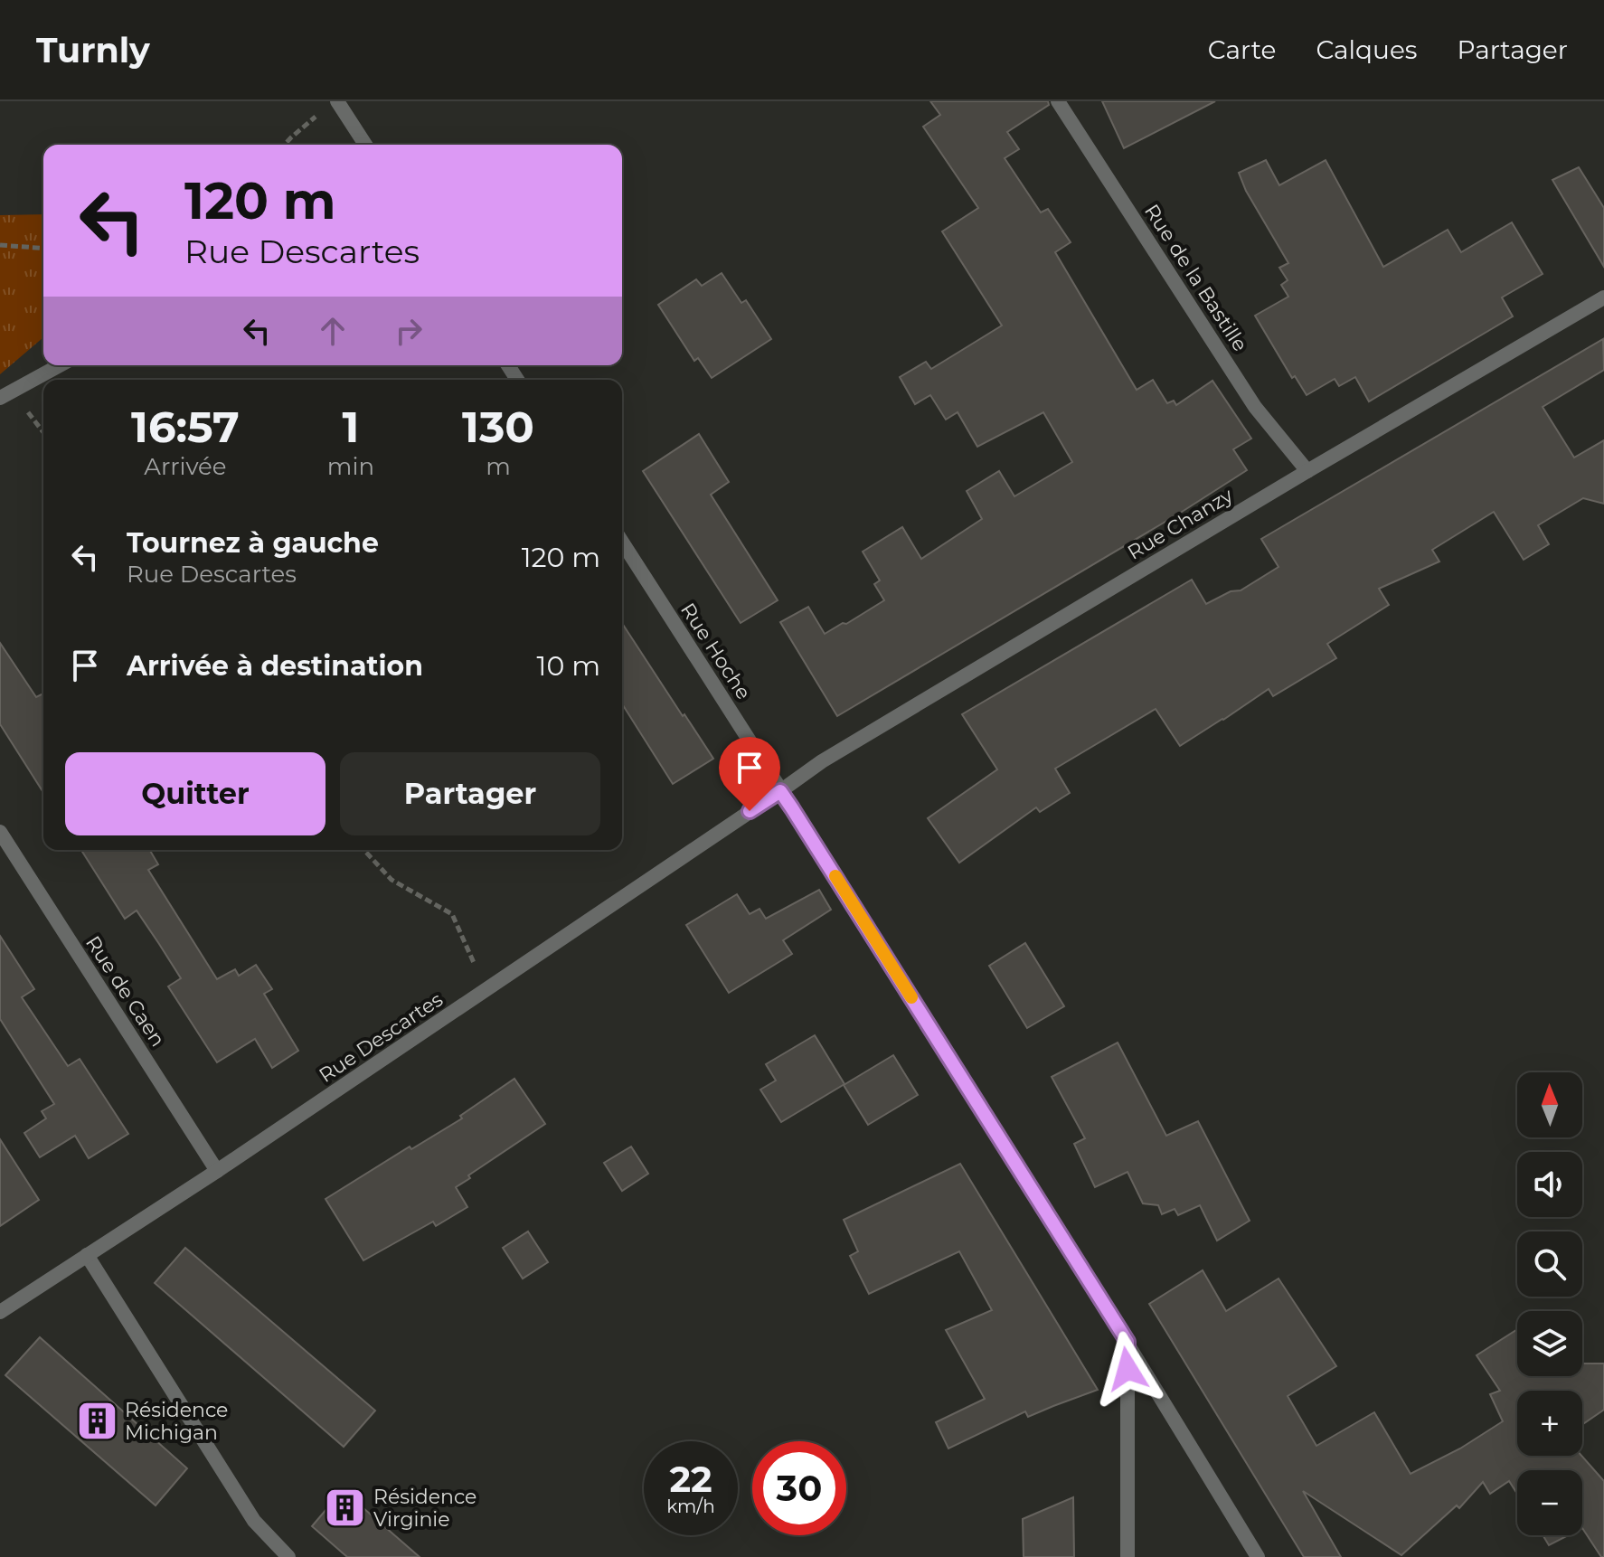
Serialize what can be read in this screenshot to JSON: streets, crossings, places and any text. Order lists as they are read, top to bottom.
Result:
{
  "streets": {
    "street": [
      "Rue de la Bastille",
      "Rue Chanzy",
      "Rue Hoche",
      "Rue de Caen",
      "Rue Descartes"
    ]
  },
  "crossings": [
    ["Rue de la Bastille", "Rue Chanzy"],
    ["Rue Chanzy", "Rue Hoche"],
    ["Rue Chanzy", "Rue Descartes"],
    ["Rue Hoche", "Rue Descartes"],
    ["Rue de Caen", "Rue Descartes"]
  ],
  "places": {
    "building": ["Résidence Michigan", "Résidence Virginie"]
  },
  "north": "top",
  "page": {
    "header": "Turnly",
    "nav": ["Carte", "Calques", "Partager"],
    "turn": ["120 m", "Rue Descartes"],
    "eta": [
      "16:57",
      "Arrivée",
      "1",
      "min",
      "130",
      "m"
    ],
    "list": [
      {
        "name": "Tournez à gauche",
        "note": "Rue Descartes",
        "value": "120 m"
      },
      {
        "name": "Arrivée à destination",
        "value": "10 m"
      }
    ],
    "buttons": ["Quitter", "Partager"],
    "map_buttons": ["+", "−"],
    "speed": "22 km/h",
    "limit": "30"
  }
}
